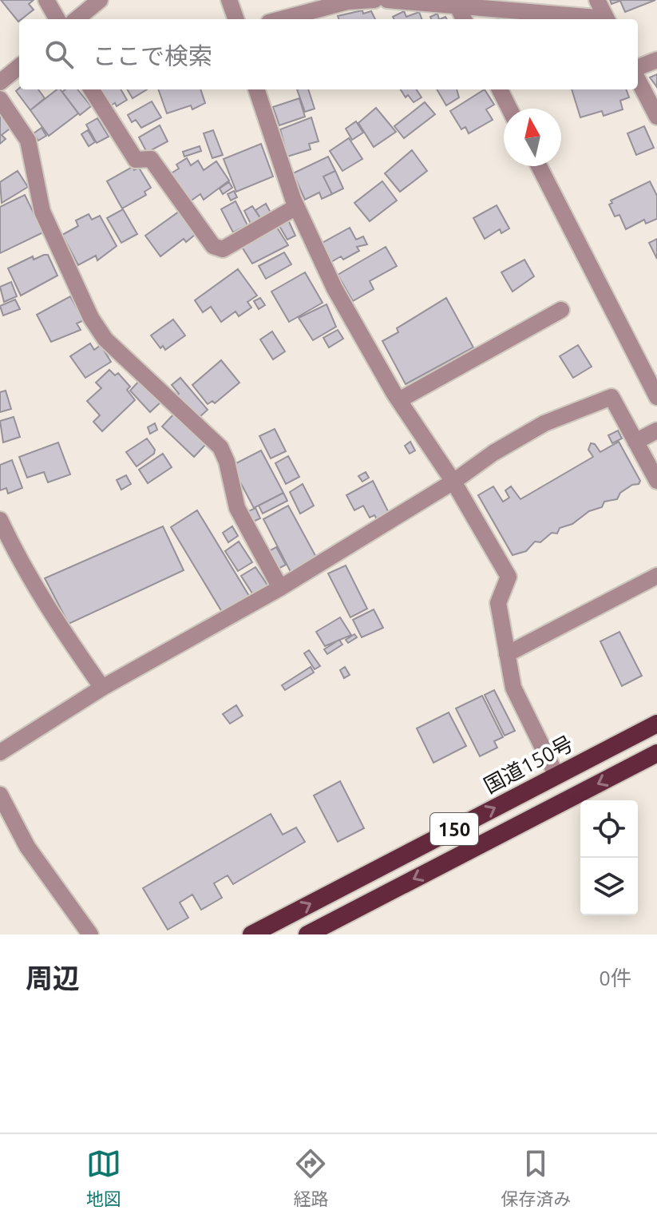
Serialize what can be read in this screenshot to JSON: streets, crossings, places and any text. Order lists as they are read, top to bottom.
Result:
{
  "streets": {
    "highway": ["国道150号", "150"]
  },
  "north": "top",
  "page": {
    "search": "ここで検索",
    "heading": ["周辺", "0件"],
    "nav": ["地図", "経路", "保存済み"]
  }
}
